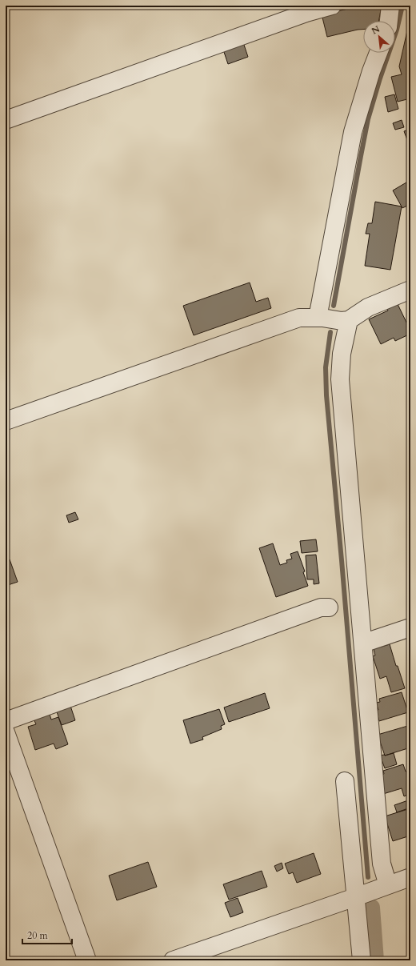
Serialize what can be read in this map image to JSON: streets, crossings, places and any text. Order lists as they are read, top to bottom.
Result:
{
  "scale_bar": "20 m",
  "north": "top left"
}
